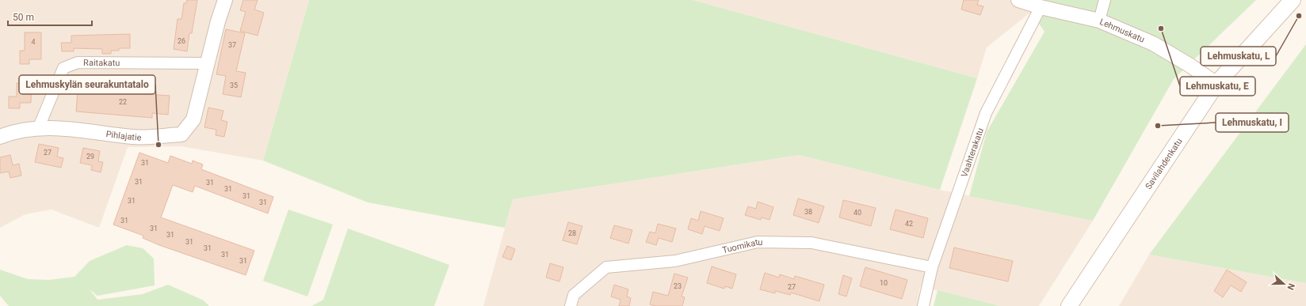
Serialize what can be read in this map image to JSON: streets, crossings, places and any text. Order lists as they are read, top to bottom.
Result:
{
  "streets": {
    "main road": ["Savilahdenkatu"],
    "street": [
      "Lehmuskatu",
      "Raitakatu",
      "Pihlajatie",
      "Vaahterakatu",
      "Tuomikatu"
    ]
  },
  "crossings": [
    ["Lehmuskatu", "Vaahterakatu"],
    ["Lehmuskatu", "Savilahdenkatu"],
    ["Raitakatu", "Pihlajatie"],
    ["Vaahterakatu", "Tuomikatu"]
  ],
  "places": [
    "Lehmuskatu, L",
    "Lehmuskatu, E",
    "Lehmuskatu, I",
    "Lehmuskylän seurakuntatalo"
  ],
  "house_numbers": [
    "26",
    "4",
    "37",
    "35",
    "22",
    "27",
    "29",
    "31",
    "31",
    "31",
    "31",
    "31",
    "31",
    "31",
    "38",
    "40",
    "31",
    "42",
    "31",
    "28",
    "31",
    "31",
    "31",
    "31",
    "31",
    "10",
    "23",
    "27"
  ],
  "scale_bar": "50 m",
  "north": "right"
}
